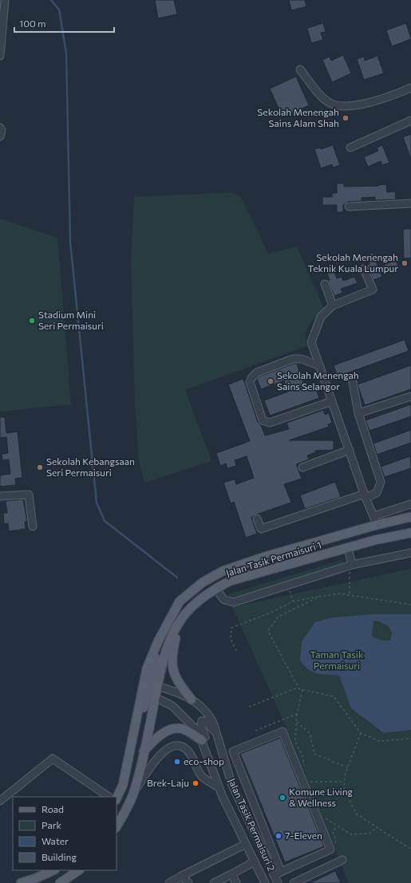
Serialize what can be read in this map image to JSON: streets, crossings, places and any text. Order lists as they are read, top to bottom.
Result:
{
  "streets": {
    "main road": ["Jalan Tasik Permaisuri 1"],
    "street": ["Jalan Tasik Permaisuri 2"]
  },
  "crossings": [
    ["Jalan Tasik Permaisuri 1", "Jalan Tasik Permaisuri 2"]
  ],
  "parks": ["Taman Tasik Permaisuri"],
  "places": [
    "Sekolah Menengah Sains Alam Shah",
    "Sekolah Menengah Teknik Kuala Lumpur",
    "Stadium Mini Seri Permaisuri",
    "Sekolah Menengah Sains Selangor",
    "Sekolah Kebangsaan Seri Permaisuri",
    "eco-shop",
    "Brek-Laju",
    "Komune Living & Wellness",
    "7-Eleven"
  ],
  "legend": [
    "Road",
    "Park",
    "Water",
    "Building"
  ],
  "scale_bar": "100 m"
}
